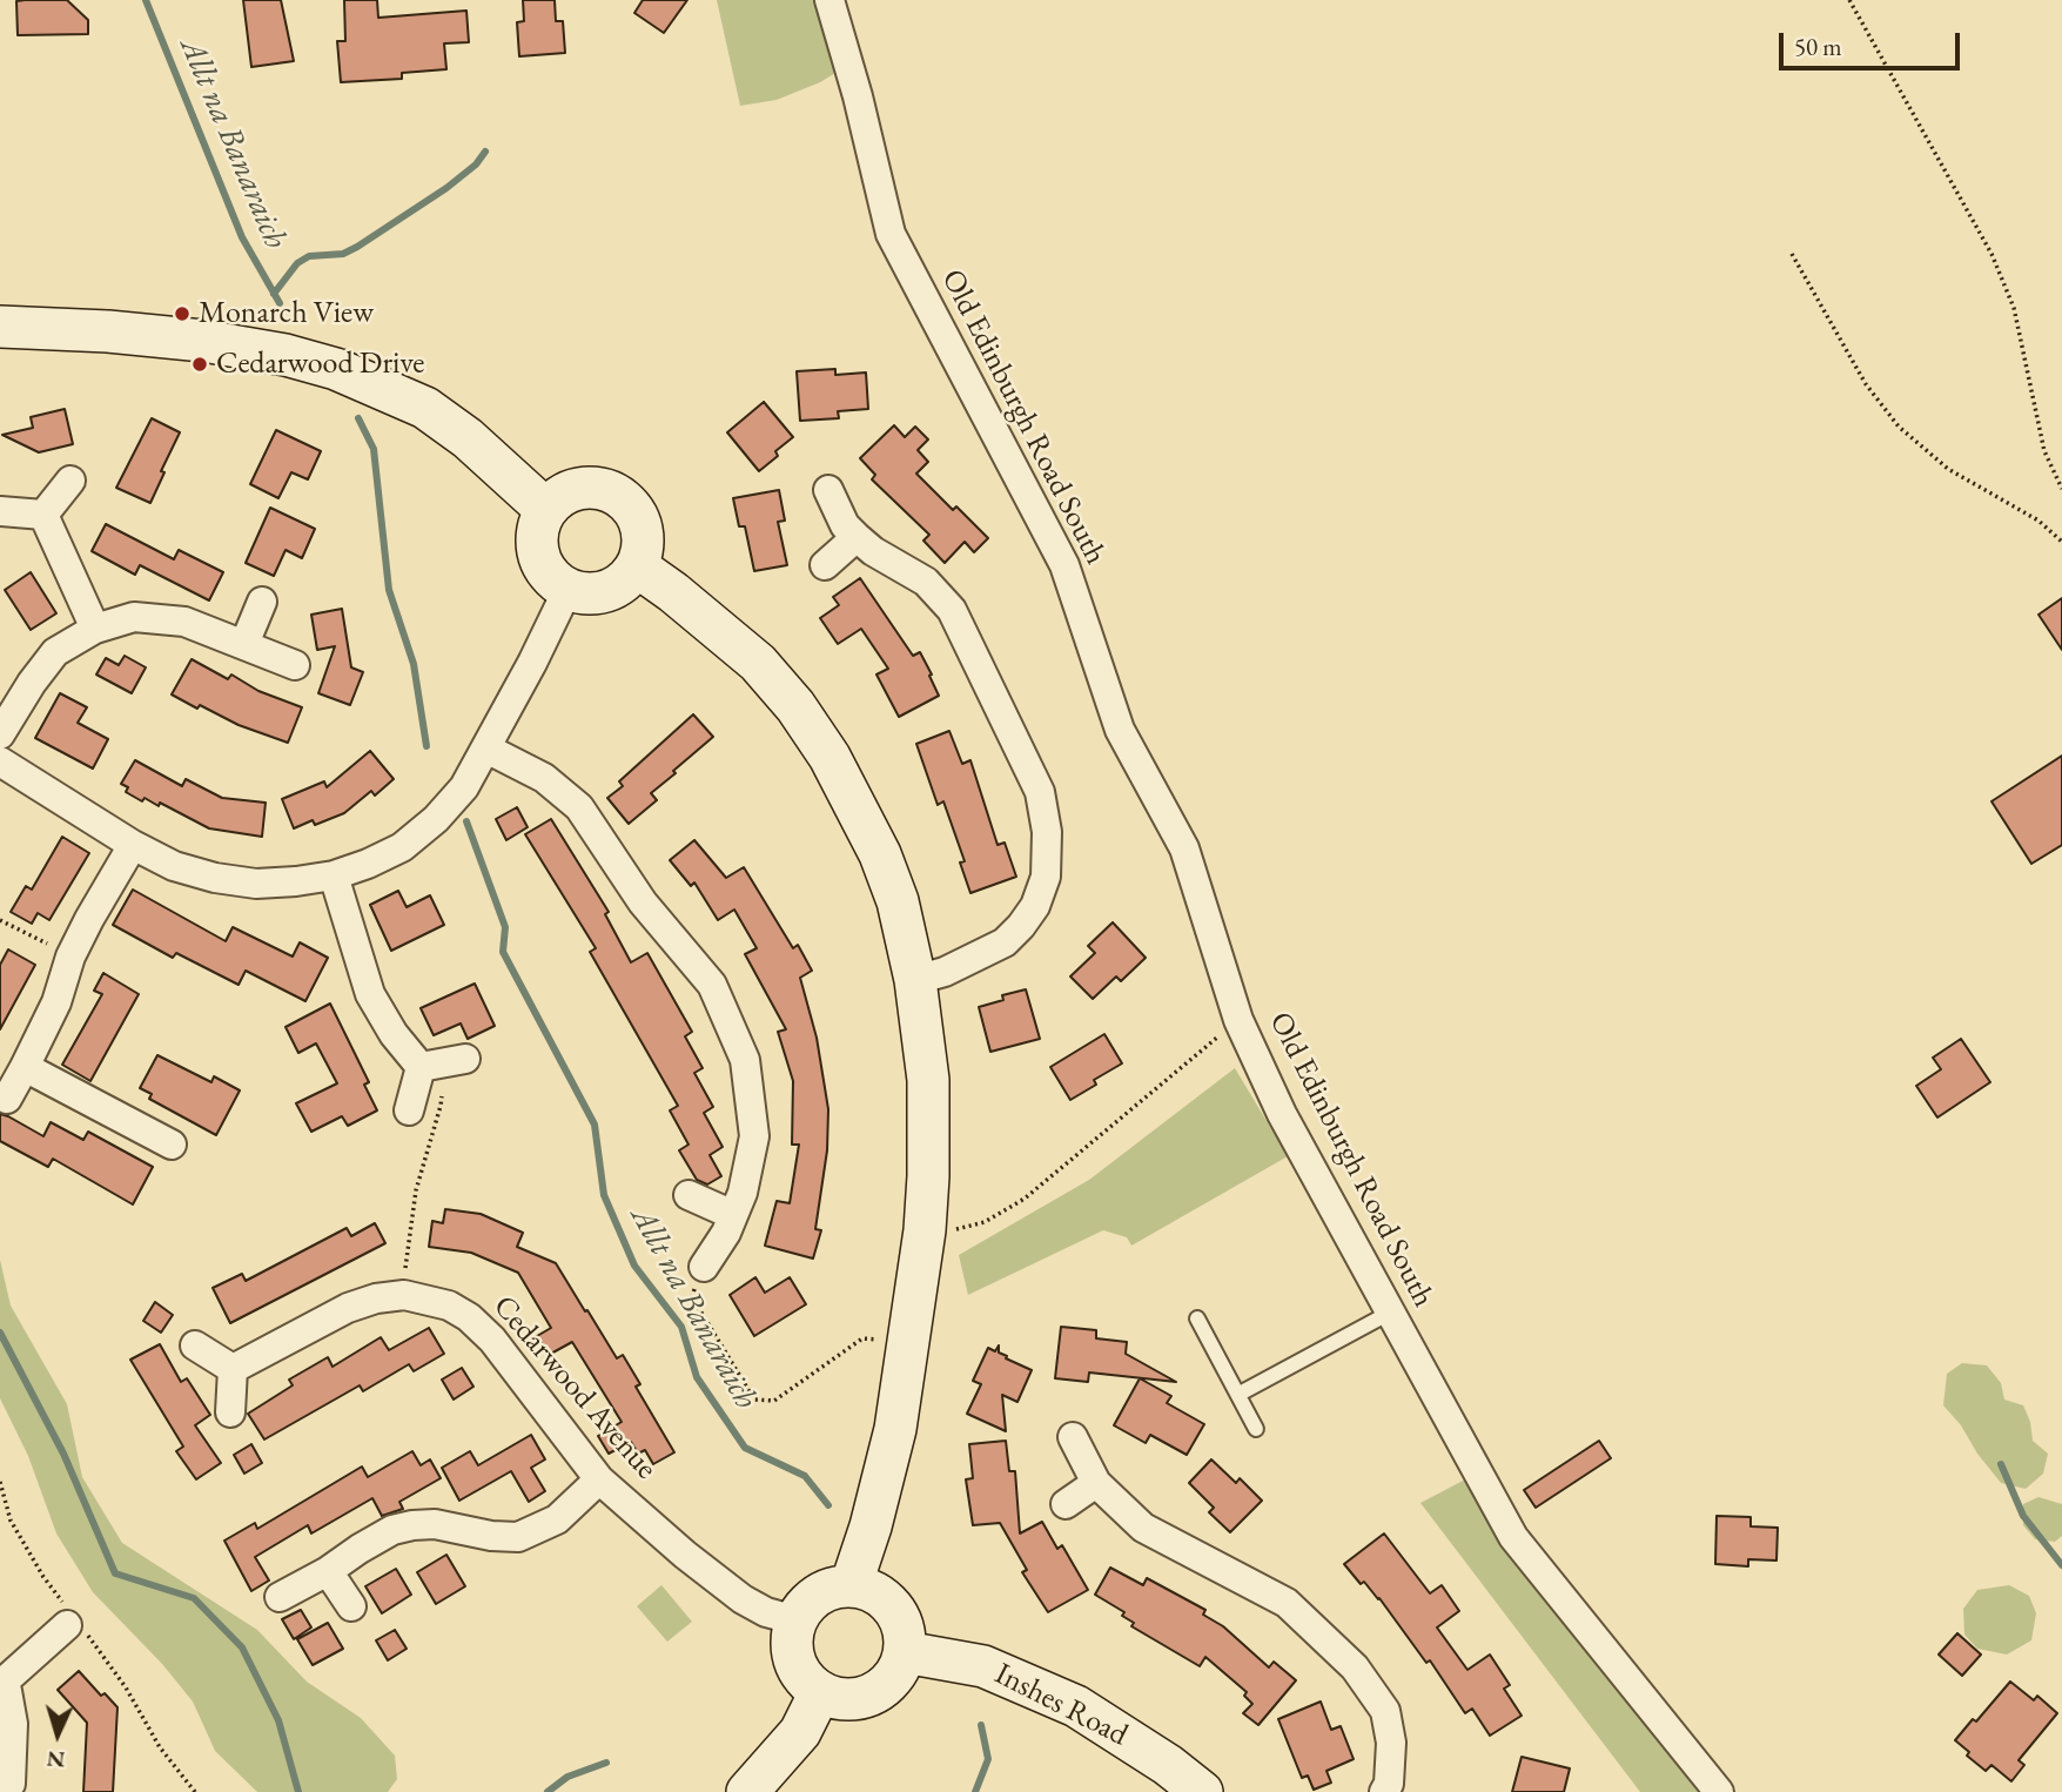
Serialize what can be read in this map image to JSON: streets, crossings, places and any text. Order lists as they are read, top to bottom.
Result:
{
  "streets": {
    "street": ["Old Edinburgh Road South", "Cedarwood Avenue", "Inshes Road"]
  },
  "crossings": [
    ["Cedarwood Avenue", "Inshes Road"]
  ],
  "water": ["Allt na Banaraich"],
  "places": ["Monarch View", "Cedarwood Drive"],
  "scale_bar": "50 m",
  "north": "bottom"
}
